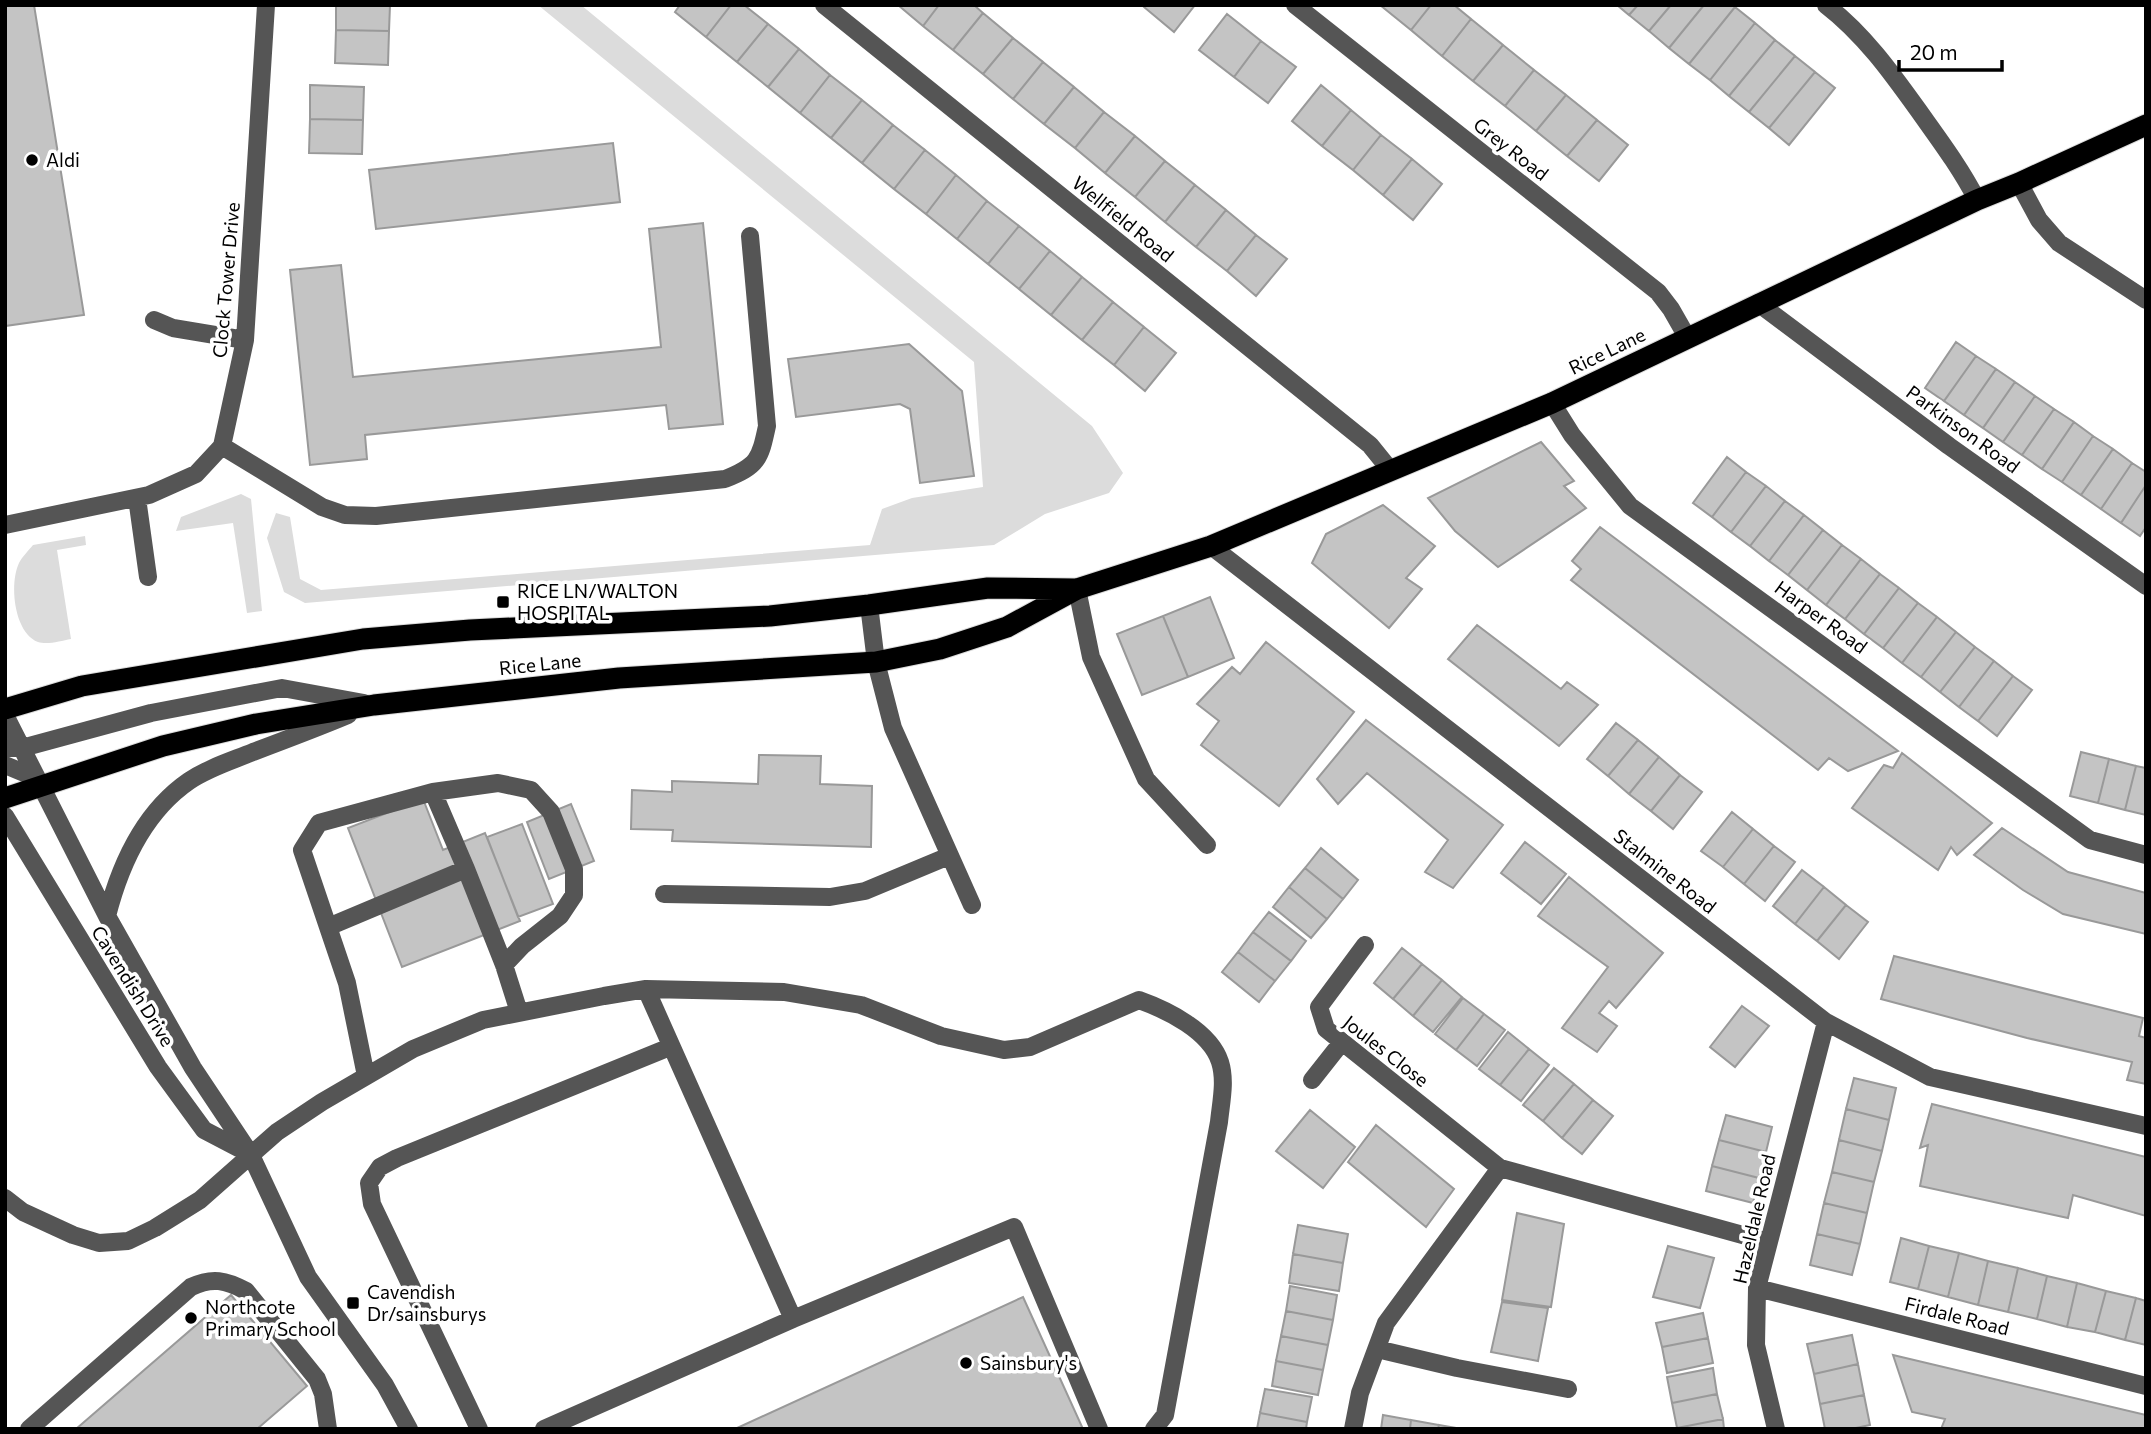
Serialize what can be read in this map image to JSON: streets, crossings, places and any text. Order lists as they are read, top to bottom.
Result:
{
  "streets": {
    "highway": ["Rice Lane"],
    "street": [
      "Grey Road",
      "Wellfield Road",
      "Clock Tower Drive",
      "Parkinson Road",
      "Harper Road",
      "Stalmine Road",
      "Cavendish Drive",
      "Joules Close",
      "Hazeldale Road",
      "Firdale Road"
    ]
  },
  "crossings": [
    ["Grey Road", "Rice Lane"],
    ["Wellfield Road", "Rice Lane"],
    ["Rice Lane", "Parkinson Road"],
    ["Rice Lane", "Harper Road"],
    ["Rice Lane", "Stalmine Road"],
    ["Rice Lane", "Cavendish Drive"],
    ["Stalmine Road", "Hazeldale Road"],
    ["Joules Close", "Hazeldale Road"],
    ["Hazeldale Road", "Firdale Road"]
  ],
  "places": {
    "other": ["Aldi", "Northcote Primary School", "Sainsbury's"],
    "transit": ["RICE LN/WALTON HOSPITAL", "Cavendish Dr/sainsburys"]
  },
  "scale_bar": "20 m"
}
